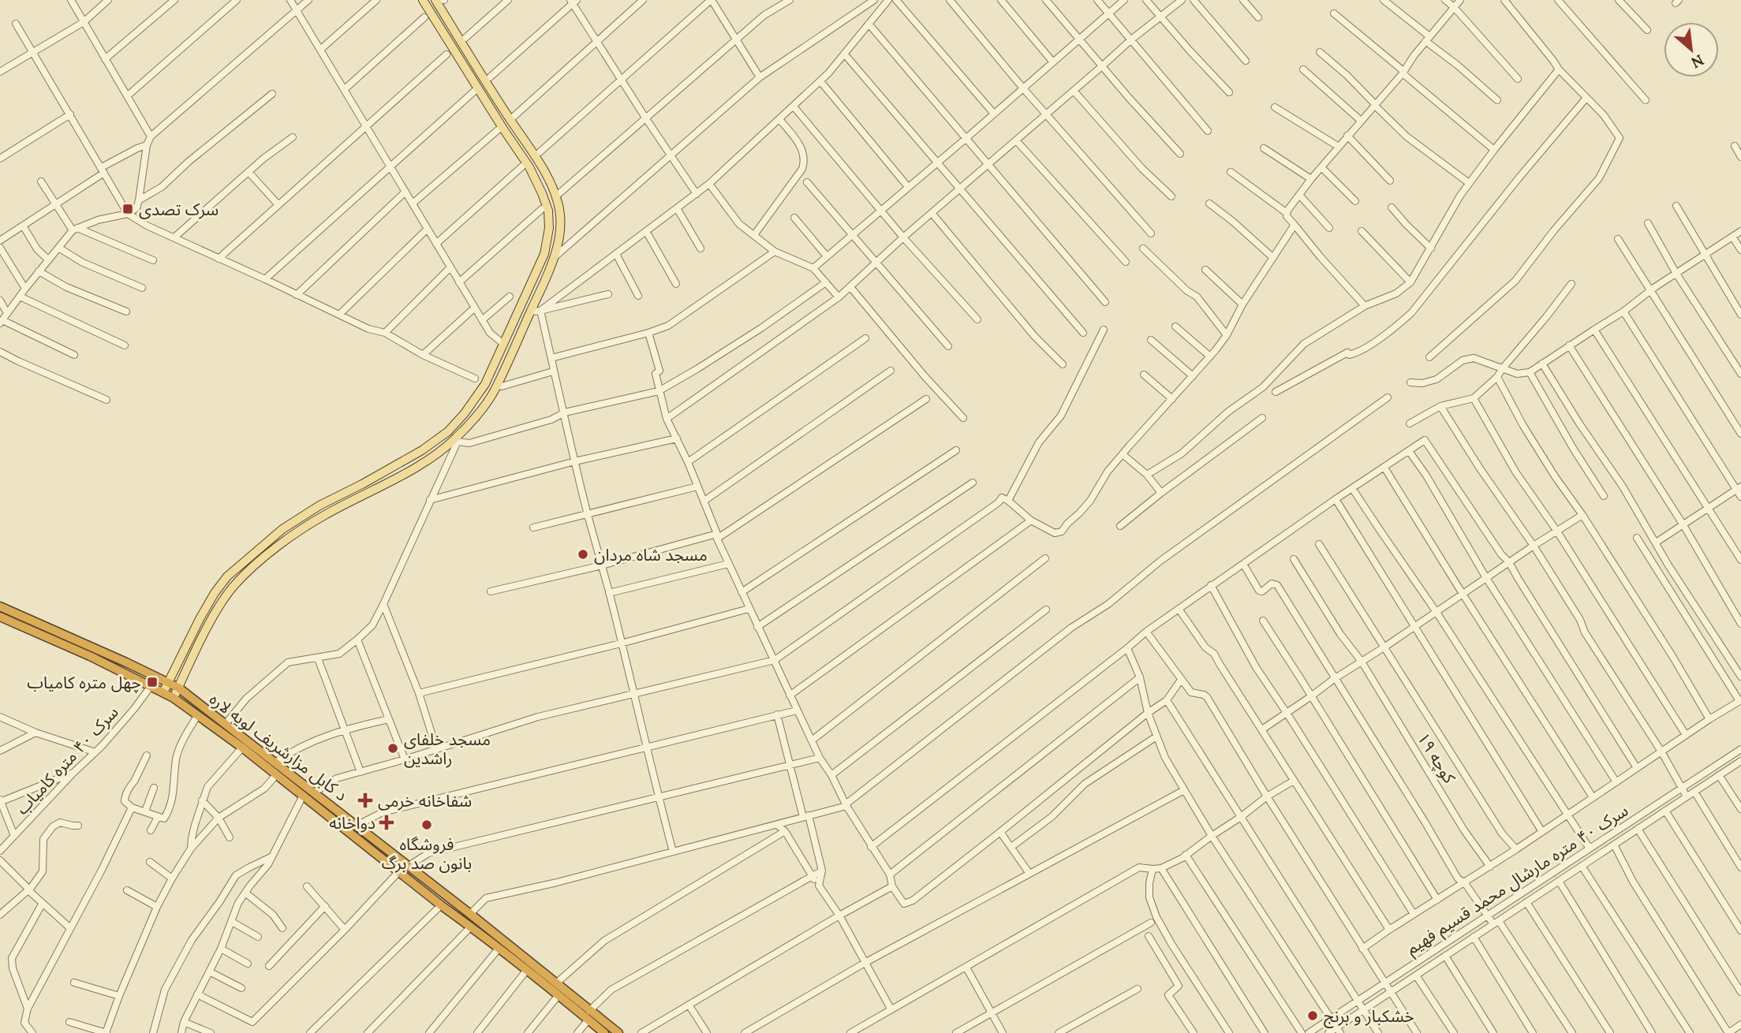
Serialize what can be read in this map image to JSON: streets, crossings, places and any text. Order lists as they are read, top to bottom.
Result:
{
  "streets": {
    "highway": ["د کابل مزارشریف لویه لاره"],
    "street": ["کوچه ۱۹", "سرک ۴۰ متره کامیاب", "سرک ۴۰ متره مارشال محمد قسیم فهیم"]
  },
  "crossings": [
    ["د کابل مزارشریف لویه لاره", "سرک ۴۰ متره کامیاب"]
  ],
  "places": {
    "transit": ["سرک تصدی", "چهل متره کامیاب"],
    "other": [
      "مسجد شاه مردان",
      "مسجد خلفای راشدین",
      "فروشگاه بانون صد برگ",
      "خشکبار و برنج"
    ],
    "health": ["شفاخانه خرمی", "دواخانه"]
  },
  "north": "bottom right"
}
